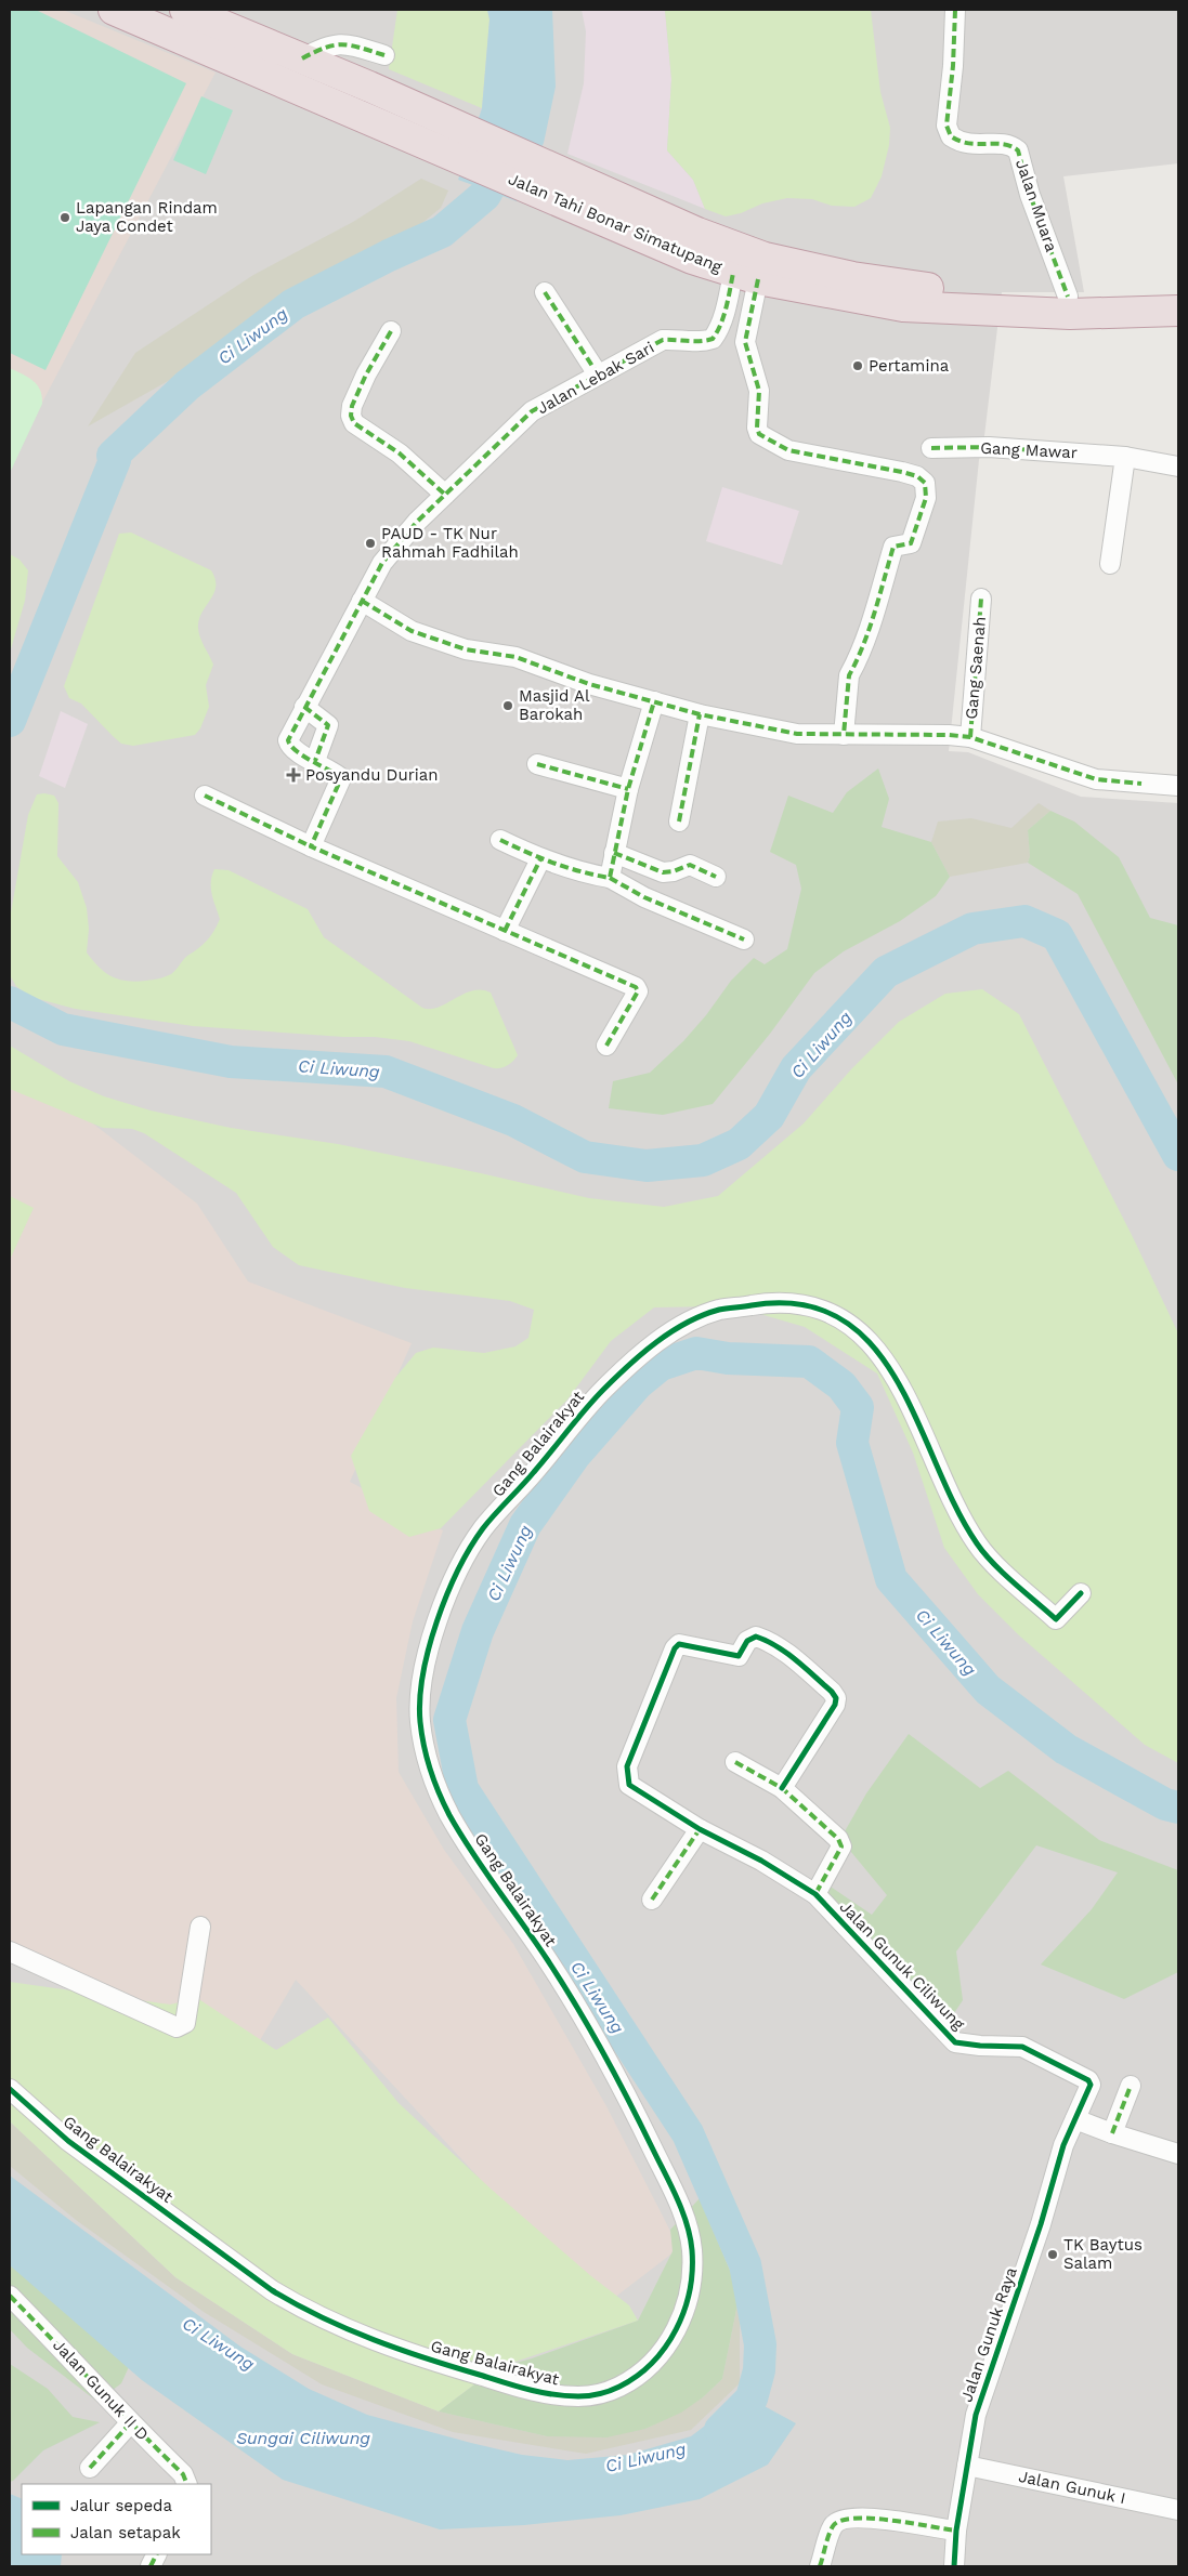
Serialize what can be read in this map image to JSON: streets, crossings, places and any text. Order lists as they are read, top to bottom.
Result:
{
  "streets": {
    "highway": ["Jalan Tahi Bonar Simatupang"],
    "street": [
      "Jalan Muara",
      "Jalan Lebak Sari",
      "Gang Mawar",
      "Gang Saenah",
      "Gang Balairakyat",
      "Jalan Gunuk Ciliwung",
      "Jalan Gunuk Raya",
      "Jalan Gunuk II D",
      "Jalan Gunuk I"
    ]
  },
  "crossings": [
    ["Jalan Muara", "Jalan Tahi Bonar Simatupang"],
    ["Jalan Tahi Bonar Simatupang", "Jalan Lebak Sari"],
    ["Jalan Gunuk Ciliwung", "Jalan Gunuk Raya"],
    ["Jalan Gunuk Raya", "Jalan Gunuk I"]
  ],
  "water": ["Ci Liwung", "Sungai Ciliwung"],
  "places": {
    "other": [
      "Lapangan Rindam Jaya Condet",
      "Pertamina",
      "PAUD - TK Nur Rahmah Fadhilah",
      "Masjid Al Barokah",
      "TK Baytus Salam"
    ],
    "health": ["Posyandu Durian"]
  },
  "legend": ["Jalur sepeda", "Jalan setapak"]
}
